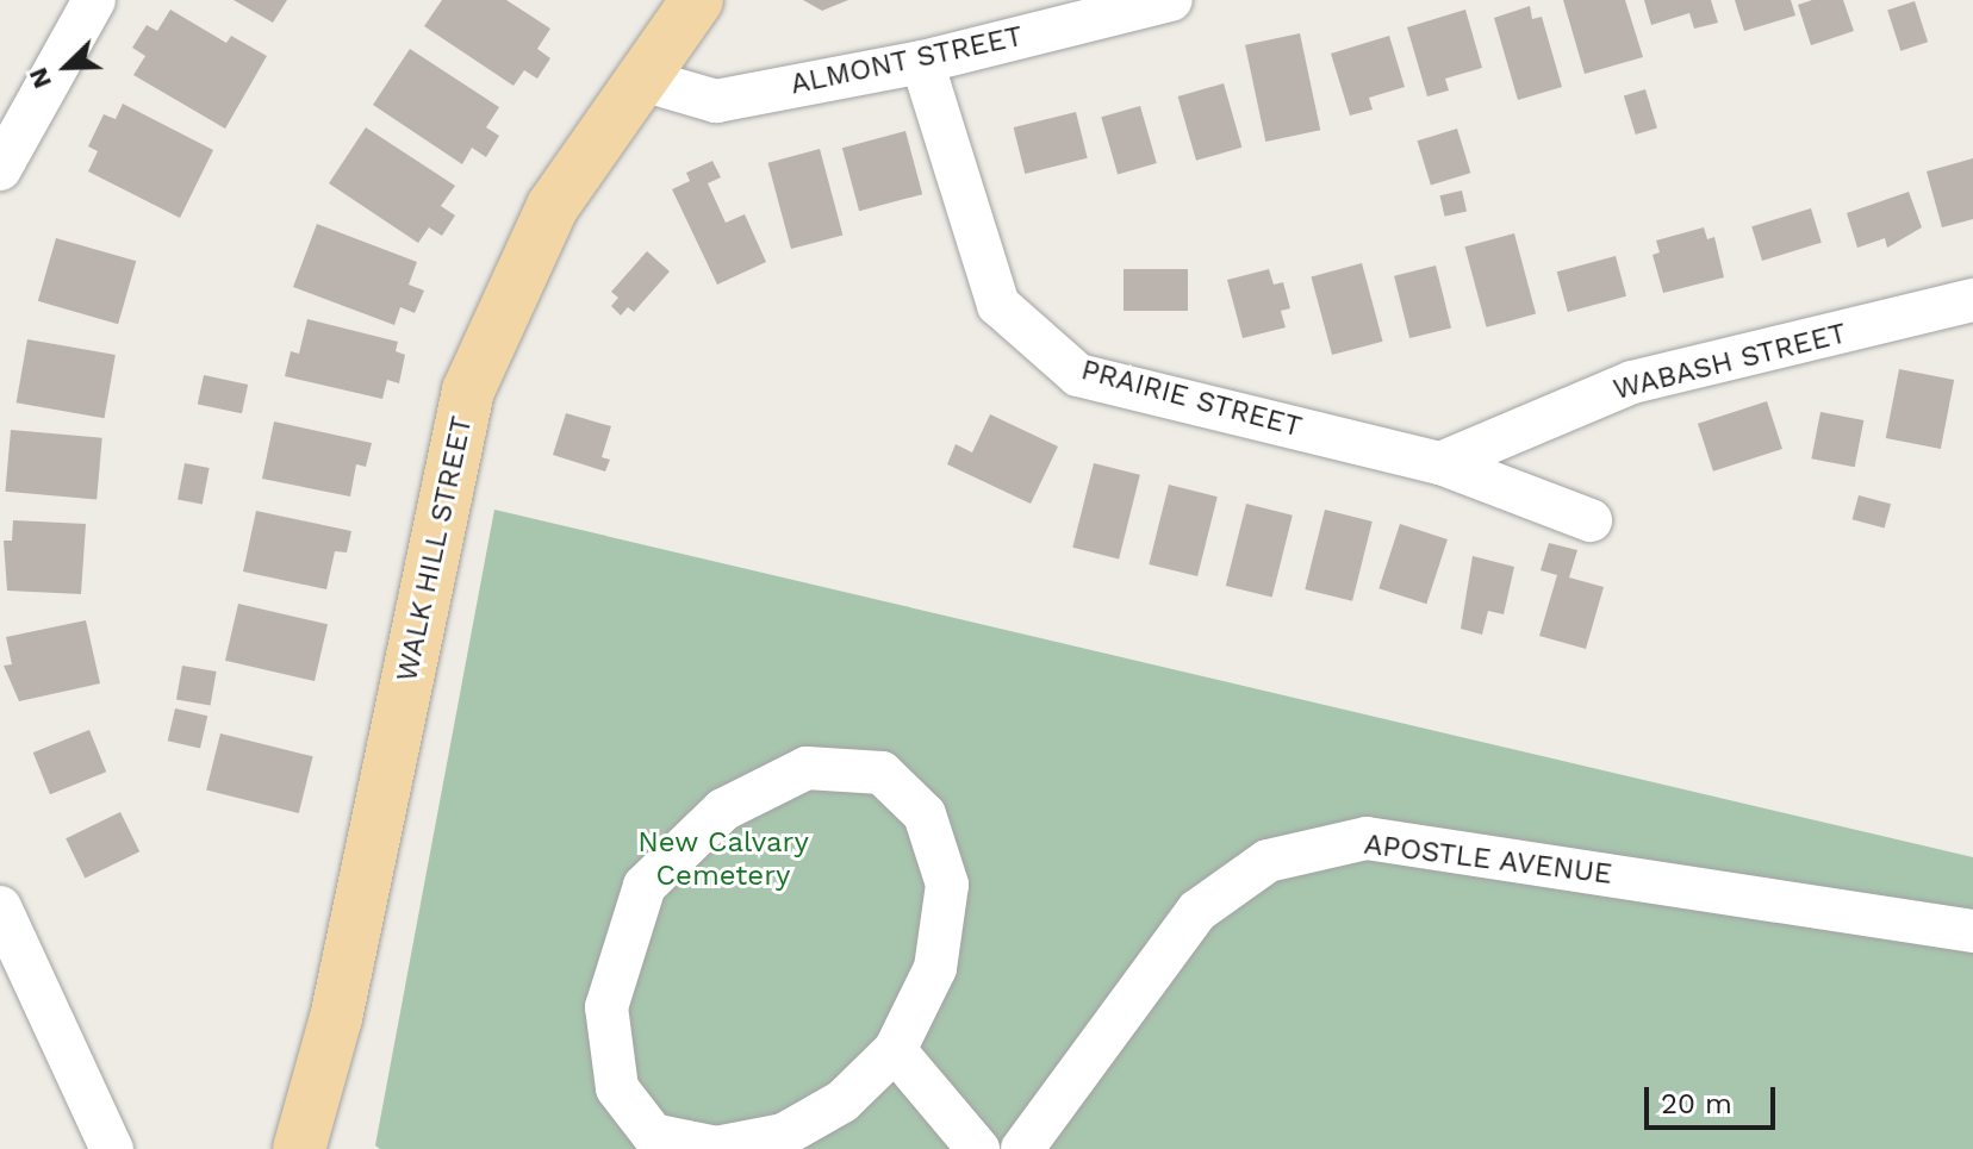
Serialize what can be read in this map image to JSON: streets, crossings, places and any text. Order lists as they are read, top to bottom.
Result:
{
  "streets": {
    "main road": ["WALK HILL STREET"],
    "street": [
      "ALMONT STREET",
      "WABASH STREET",
      "PRAIRIE STREET",
      "APOSTLE AVENUE"
    ]
  },
  "crossings": [
    ["ALMONT STREET", "PRAIRIE STREET"],
    ["ALMONT STREET", "WALK HILL STREET"],
    ["WABASH STREET", "PRAIRIE STREET"]
  ],
  "parks": ["New Calvary Cemetery"],
  "scale_bar": "20 m",
  "north": "bottom left"
}
